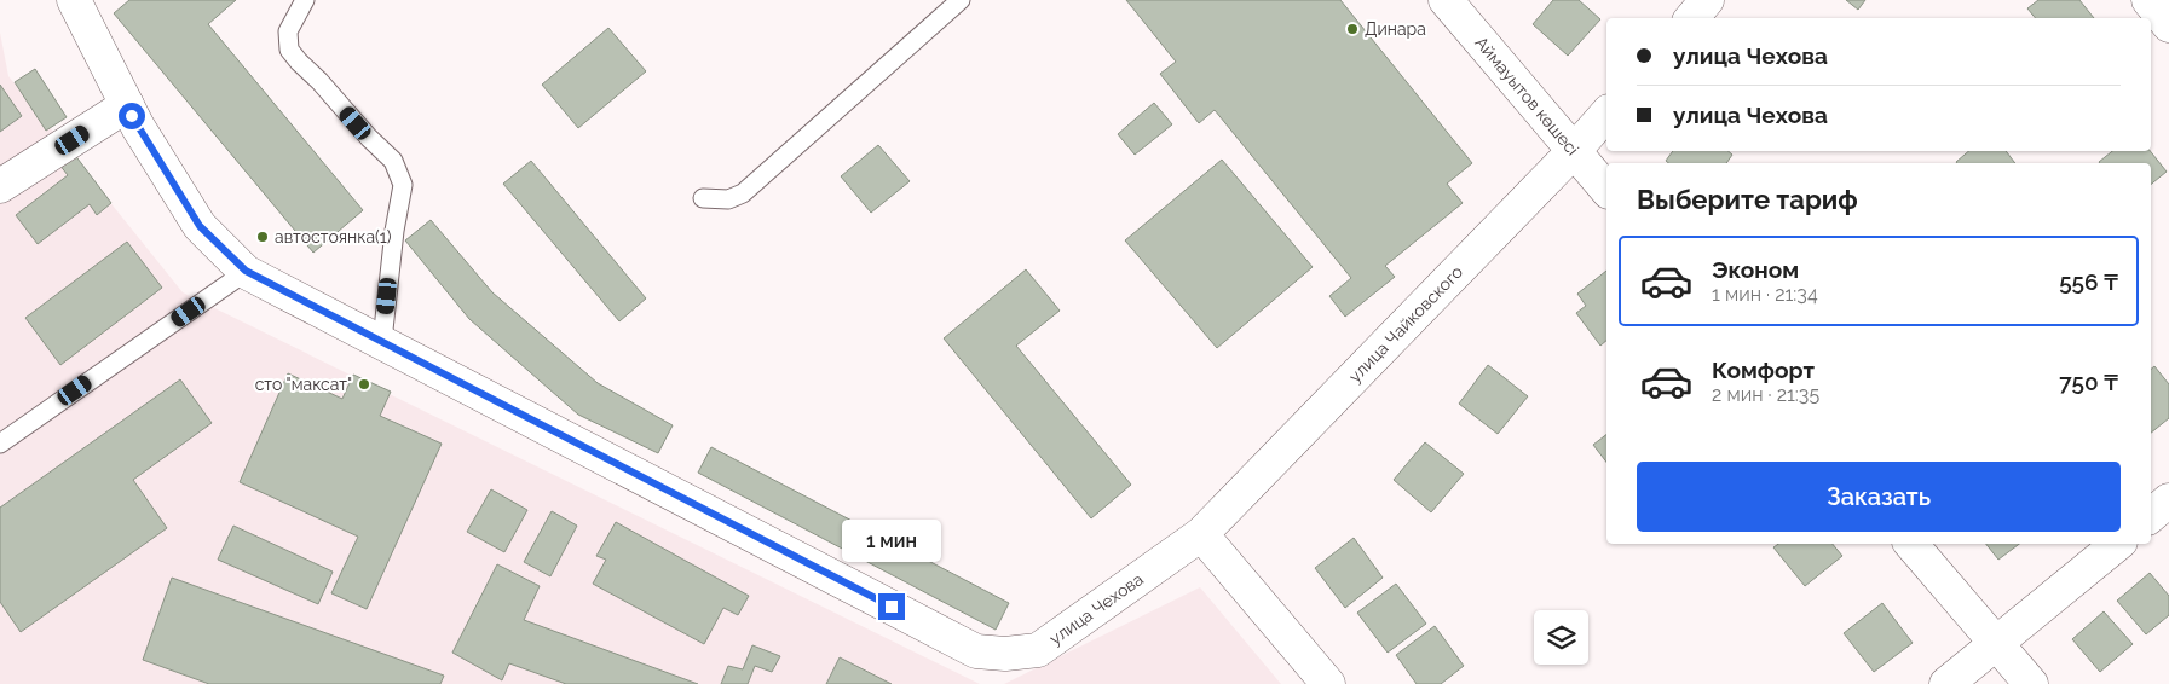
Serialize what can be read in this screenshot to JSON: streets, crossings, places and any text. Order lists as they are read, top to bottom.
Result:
{
  "streets": {
    "street": ["Аймауытов көшесі", "улица Чайковского", "улица Чехова"]
  },
  "crossings": [
    ["Аймауытов көшесі", "улица Чайковского"],
    ["улица Чайковского", "улица Чехова"]
  ],
  "places": ["Динара", "автостоянка(1)", "сто \"максат\""],
  "page": {
    "banner": ["улица Чехова", "улица Чехова"],
    "heading": "Выберите тариф",
    "list": [
      {
        "name": "Эконом",
        "note": "1 мин · 21:34",
        "value": "556 ₸"
      },
      {
        "name": "Комфорт",
        "note": "2 мин · 21:35",
        "value": "750 ₸"
      }
    ],
    "buttons": "Заказать",
    "bubble": "1 мин"
  }
}
